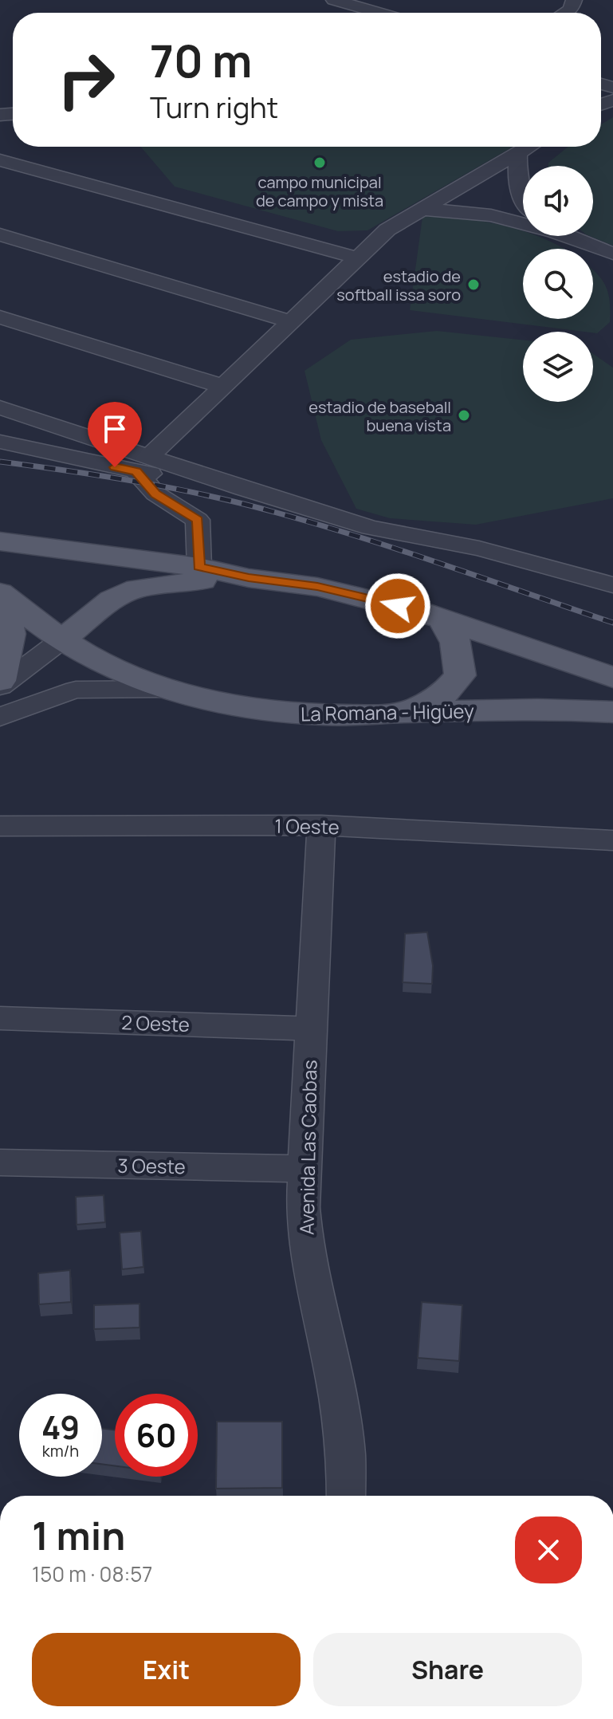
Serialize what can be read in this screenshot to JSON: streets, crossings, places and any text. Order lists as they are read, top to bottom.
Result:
{
  "streets": {
    "main road": ["La Romana - Higüey"],
    "street": [
      "1 Oeste",
      "2 Oeste",
      "Avenida Las Caobas",
      "3 Oeste"
    ]
  },
  "crossings": [
    ["1 Oeste", "Avenida Las Caobas"],
    ["2 Oeste", "Avenida Las Caobas"],
    ["Avenida Las Caobas", "3 Oeste"]
  ],
  "places": ["campo municipal de campo y mista", "estadio de softball issa soro", "estadio de baseball buena vista"],
  "page": {
    "turn": ["70 m", "Turn right"],
    "speed": "49 km/h",
    "limit": "60",
    "heading": ["1 min", "150 m · 08:57"],
    "buttons": ["Exit", "Share"]
  }
}
